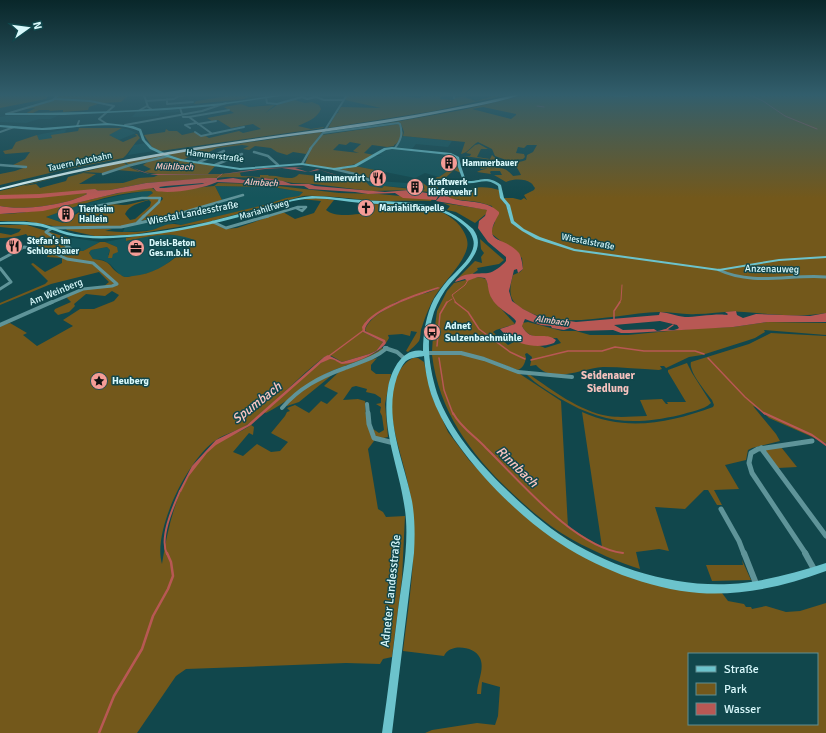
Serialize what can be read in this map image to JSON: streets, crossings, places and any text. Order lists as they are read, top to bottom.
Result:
{
  "streets": {
    "highway": ["Tauern Autobahn"],
    "street": [
      "Hammerstraße",
      "Mariahilfweg",
      "Wiestal Landesstraße",
      "Wiestalstraße",
      "Anzenauweg",
      "Am Weinberg",
      "Adneter Landesstraße"
    ]
  },
  "crossings": [
    ["Hammerstraße", "Tauern Autobahn"],
    ["Hammerstraße", "Wiestalstraße"],
    ["Mariahilfweg", "Wiestal Landesstraße"],
    ["Wiestalstraße", "Anzenauweg"]
  ],
  "districts": ["Seidenauer Siedlung"],
  "water": [
    "Mühlbach",
    "Almbach",
    "Spumbach",
    "Rinnbach"
  ],
  "places": {
    "building": ["Hammerbauer", "Kraftwerk Kieferwehr I", "Tierheim Hallein"],
    "restaurant": ["Hammerwirt", "Stefan's im Schlossbauer"],
    "church": ["Mariahilfkapelle"],
    "office": ["Deisl-Beton Ges.m.b.H."],
    "bus stop": ["Adnet Sulzenbachmühle"],
    "place": ["Heuberg"]
  },
  "legend": ["Straße", "Park", "Wasser"],
  "north": "right"
}
